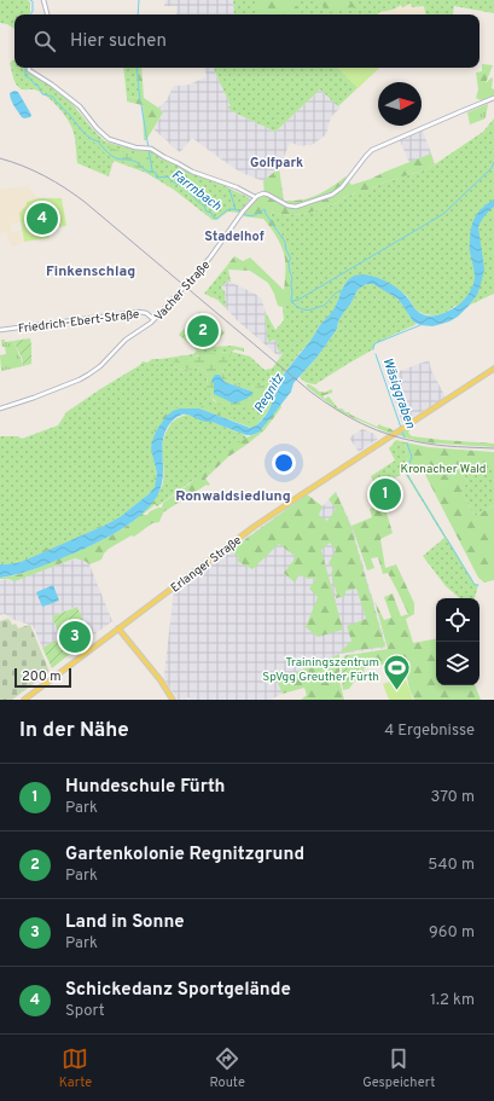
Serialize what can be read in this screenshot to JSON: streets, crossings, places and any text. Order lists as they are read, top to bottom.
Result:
{
  "streets": {
    "main road": ["Erlanger Straße"],
    "street": ["Vacher Straße", "Friedrich-Ebert-Straße"]
  },
  "crossings": [
    ["Vacher Straße", "Friedrich-Ebert-Straße"]
  ],
  "districts": [
    "Golfpark",
    "Stadelhof",
    "Finkenschlag",
    "Ronwaldsiedlung"
  ],
  "water": ["Farrnbach", "Regnitz", "Wäsiggraben"],
  "parks": ["Kronacher Wald"],
  "places": {
    "sports": ["Trainingszentrum SpVgg Greuther Fürth"]
  },
  "scale_bar": "200 m",
  "north": "right",
  "page": {
    "search": "Hier suchen",
    "pins": [
      "4",
      "2",
      "1",
      "3"
    ],
    "scale": "200 m",
    "heading": ["In der Nähe", "4 Ergebnisse"],
    "list": [
      {
        "mark": "1",
        "name": "Hundeschule Fürth",
        "note": "Park",
        "value": "370 m"
      },
      {
        "mark": "2",
        "name": "Gartenkolonie Regnitzgrund",
        "note": "Park",
        "value": "540 m"
      },
      {
        "mark": "3",
        "name": "Land in Sonne",
        "note": "Park",
        "value": "960 m"
      },
      {
        "mark": "4",
        "name": "Schickedanz Sportgelände",
        "note": "Sport",
        "value": "1.2 km"
      }
    ],
    "nav": ["Karte", "Route", "Gespeichert"]
  }
}
